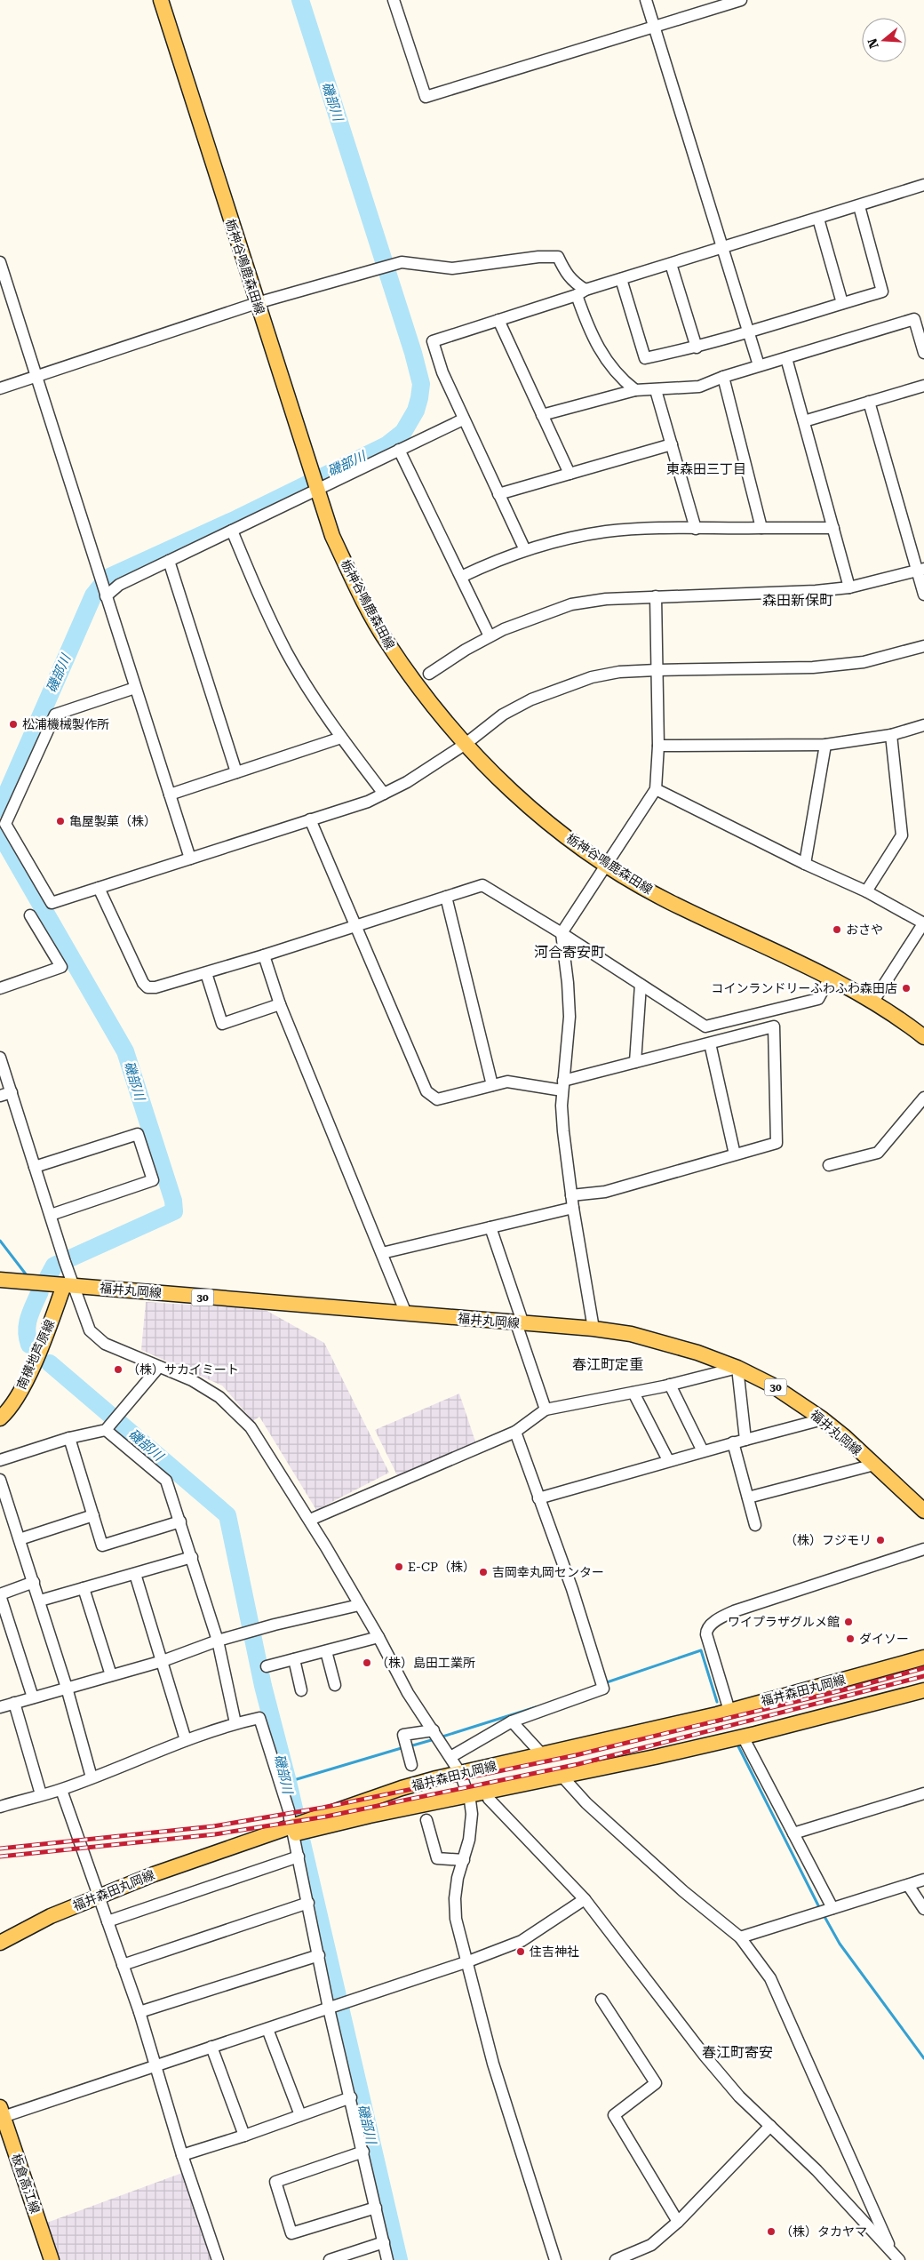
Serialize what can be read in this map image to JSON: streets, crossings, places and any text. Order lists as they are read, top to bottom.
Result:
{
  "streets": {
    "main road": [
      "栃神谷鳴鹿森田線",
      "福井丸岡線",
      "30",
      "南横地芦原線",
      "福井森田丸岡線",
      "板倉高江線"
    ]
  },
  "crossings": [
    ["福井丸岡線", "南横地芦原線"]
  ],
  "districts": [
    "東森田三丁目",
    "森田新保町",
    "河合寄安町",
    "春江町定重",
    "春江町寄安"
  ],
  "water": ["磯部川"],
  "places": [
    "松浦機械製作所",
    "亀屋製菓（株）",
    "おさや",
    "コインランドリーふわふわ森田店",
    "（株）サカイミート",
    "（株）フジモリ",
    "E-CP（株）",
    "吉岡幸丸岡センター",
    "ワイプラザグルメ館",
    "ダイソー",
    "（株）島田工業所",
    "住吉神社",
    "（株）タカヤマ"
  ],
  "north": "left"
}
